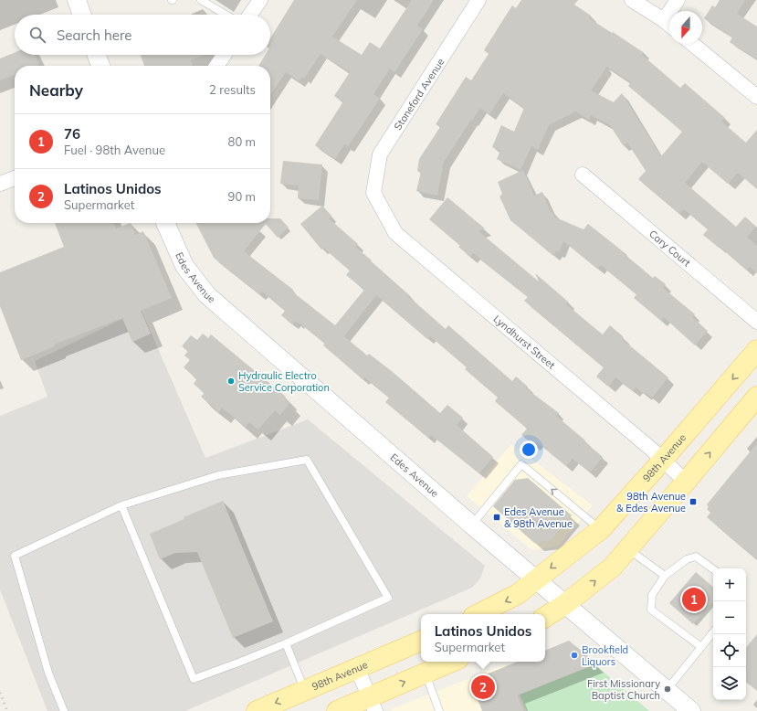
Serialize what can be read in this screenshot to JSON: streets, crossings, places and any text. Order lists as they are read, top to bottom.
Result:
{
  "streets": {
    "main road": ["98th Avenue"],
    "street": [
      "Stoneford Avenue",
      "Cary Court",
      "Edes Avenue",
      "Lyndhurst Street"
    ]
  },
  "crossings": [
    ["Stoneford Avenue", "Lyndhurst Street"],
    ["Edes Avenue", "98th Avenue"],
    ["Lyndhurst Street", "98th Avenue"]
  ],
  "places": {
    "other": ["Hydraulic Electro Service Corporation", "Brookfield Liquors", "First Missionary Baptist Church"],
    "transit": ["98th Avenue & Edes Avenue", "Edes Avenue & 98th Avenue"]
  },
  "north": "bottom",
  "page": {
    "search": "Search here",
    "heading": ["Nearby", "2 results"],
    "list": [
      {
        "mark": "1",
        "name": "76",
        "note": "Fuel · 98th Avenue",
        "value": "80 m"
      },
      {
        "mark": "2",
        "name": "Latinos Unidos",
        "note": "Supermarket",
        "value": "90 m"
      }
    ],
    "map_buttons": ["+", "−"],
    "pins": ["1", "2"],
    "popup": ["Latinos Unidos", "Supermarket"]
  }
}
